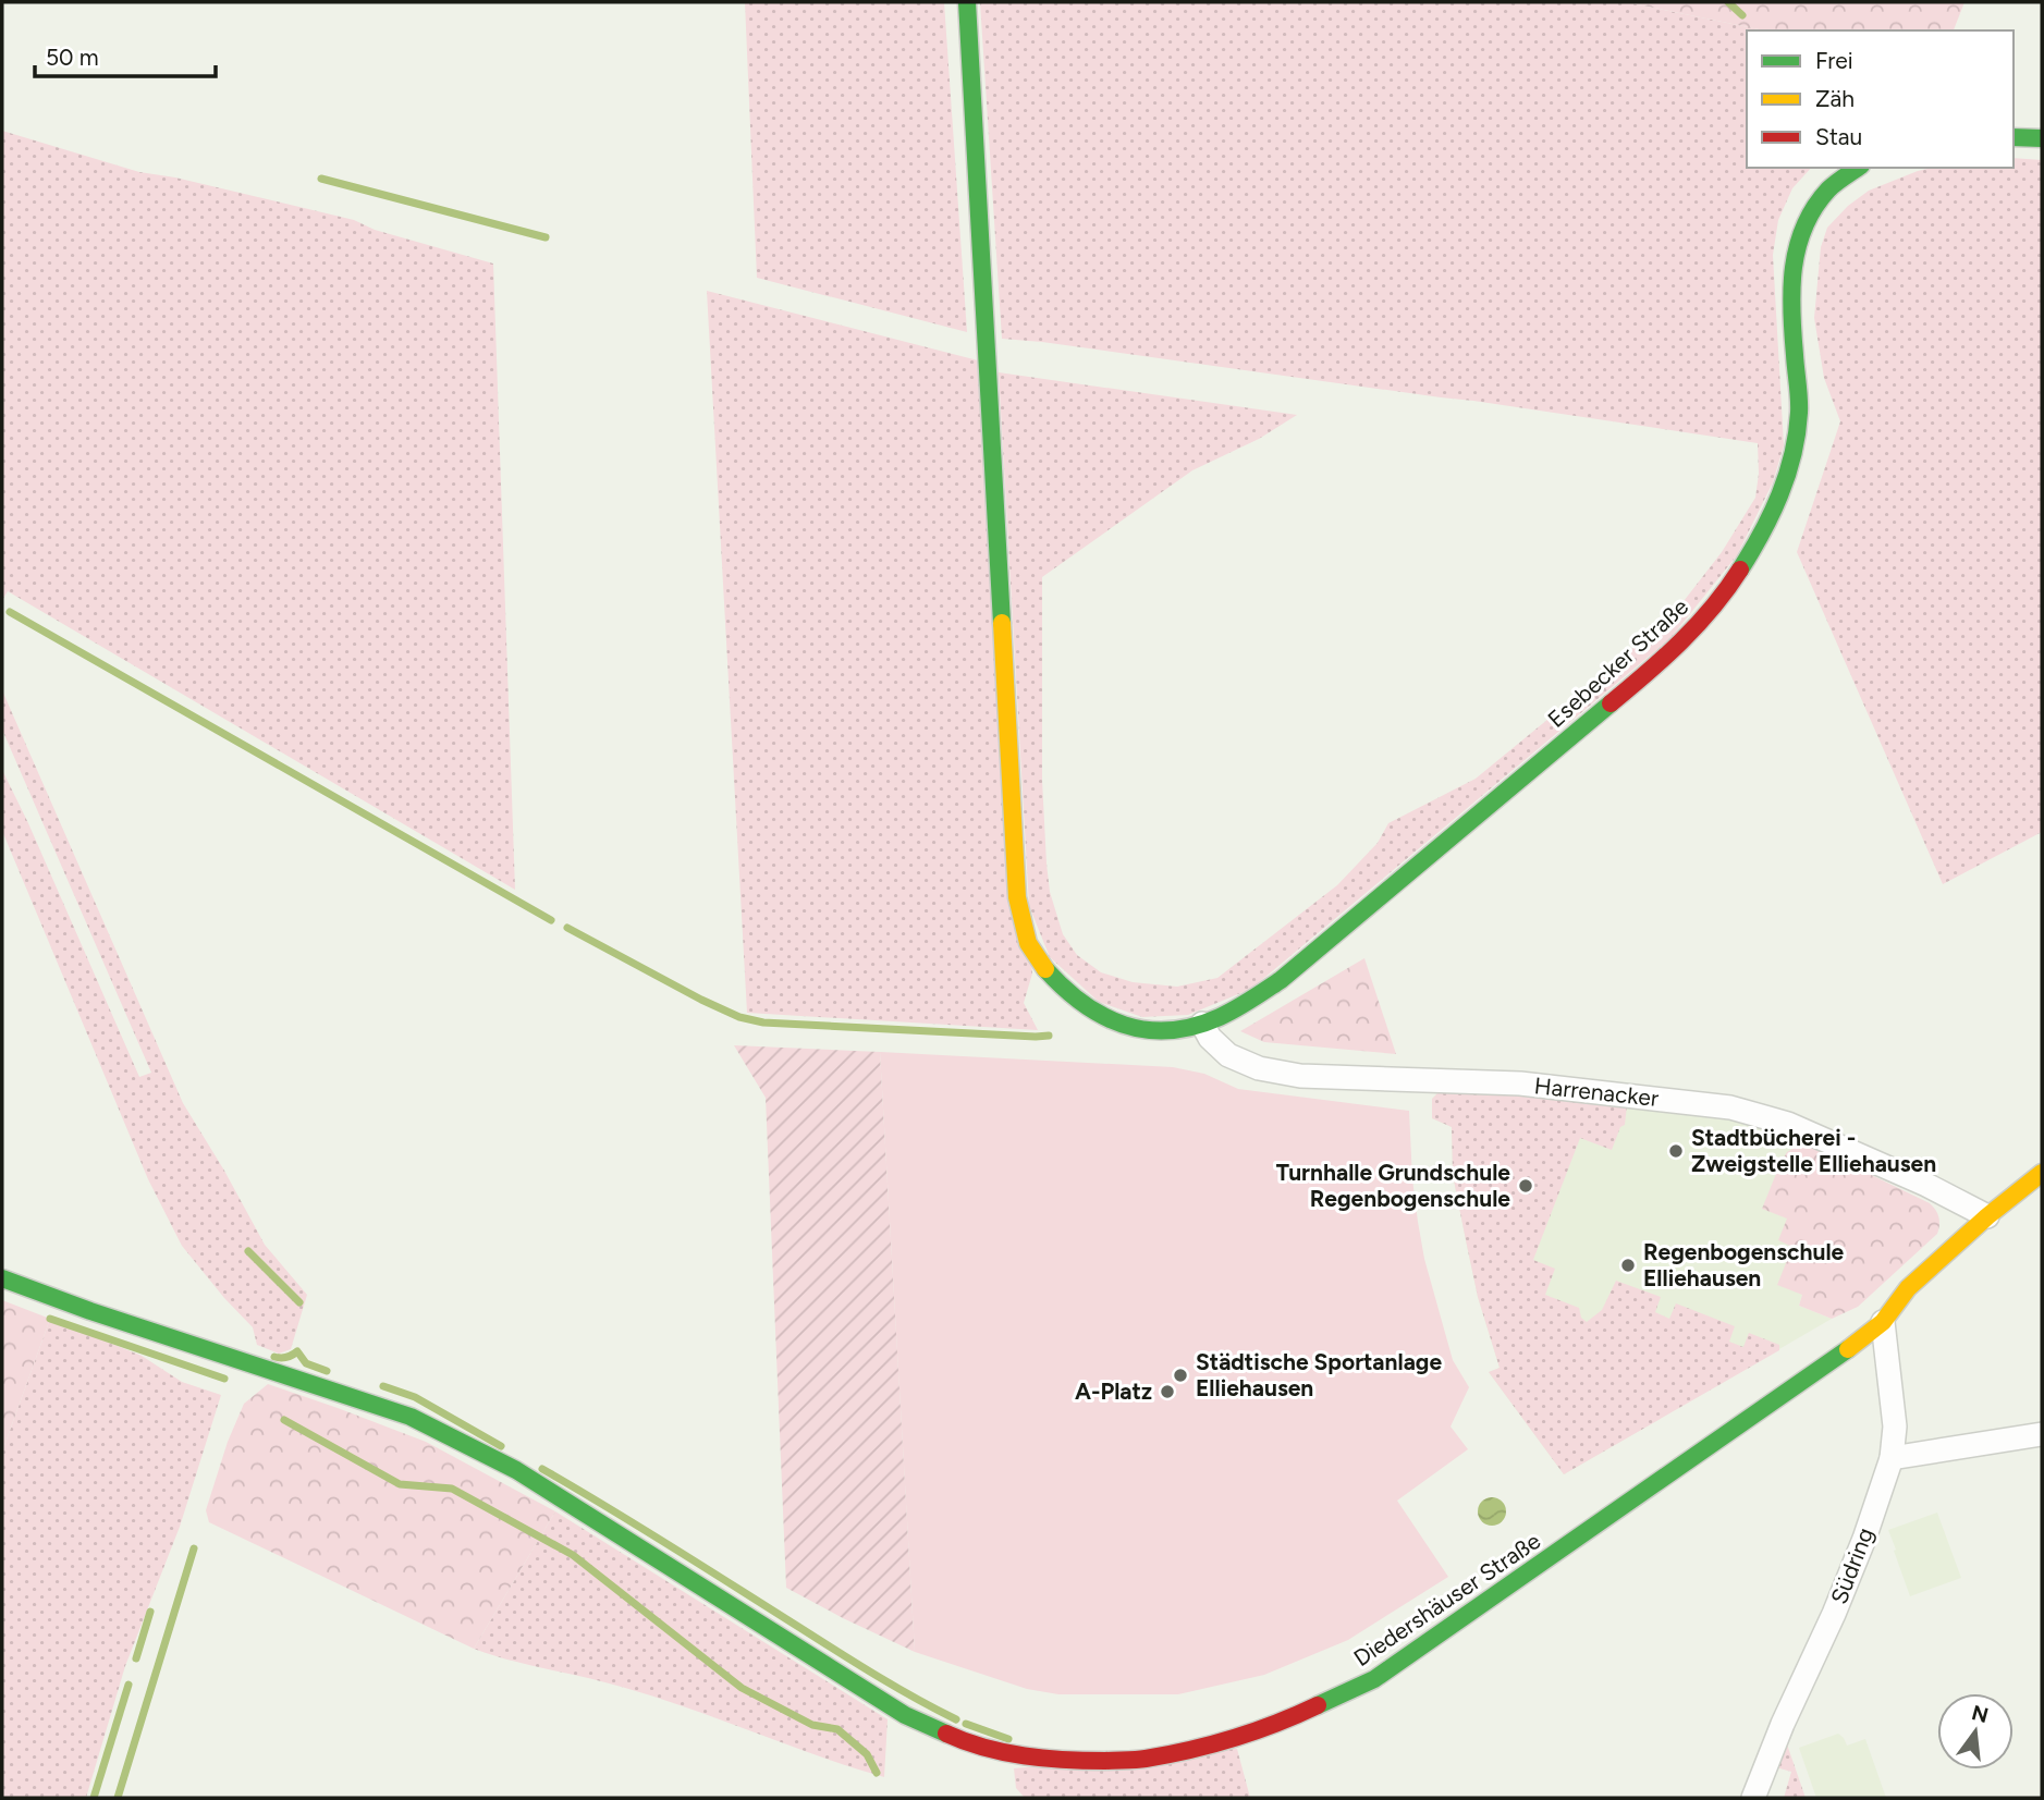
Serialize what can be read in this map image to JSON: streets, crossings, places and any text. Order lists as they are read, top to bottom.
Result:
{
  "streets": {
    "street": [
      "Esebecker Straße",
      "Harrenacker",
      "Südring",
      "Diedershäuser Straße"
    ]
  },
  "crossings": [
    ["Esebecker Straße", "Harrenacker"],
    ["Harrenacker", "Diedershäuser Straße"],
    ["Südring", "Diedershäuser Straße"]
  ],
  "places": [
    "Stadtbücherei - Zweigstelle Elliehausen",
    "Turnhalle Grundschule Regenbogenschule",
    "Regenbogenschule Elliehausen",
    "Städtische Sportanlage Elliehausen",
    "A-Platz"
  ],
  "legend": ["Frei", "Zäh", "Stau"],
  "scale_bar": "50 m",
  "north": "top"
}
